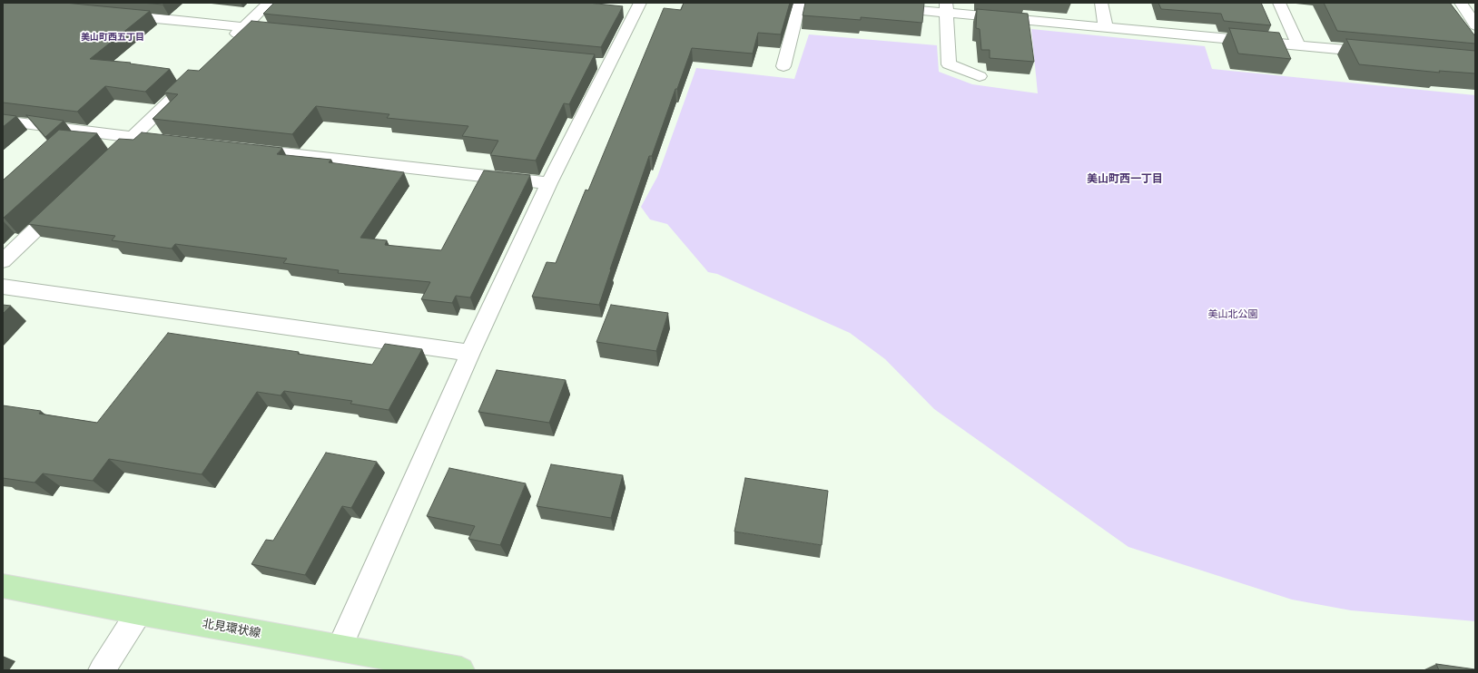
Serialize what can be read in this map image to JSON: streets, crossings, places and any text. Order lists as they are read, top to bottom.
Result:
{
  "streets": {
    "main road": ["北見環状線"]
  },
  "districts": ["美山町西五丁目", "美山町西一丁目"],
  "parks": ["美山北公園"]
}
